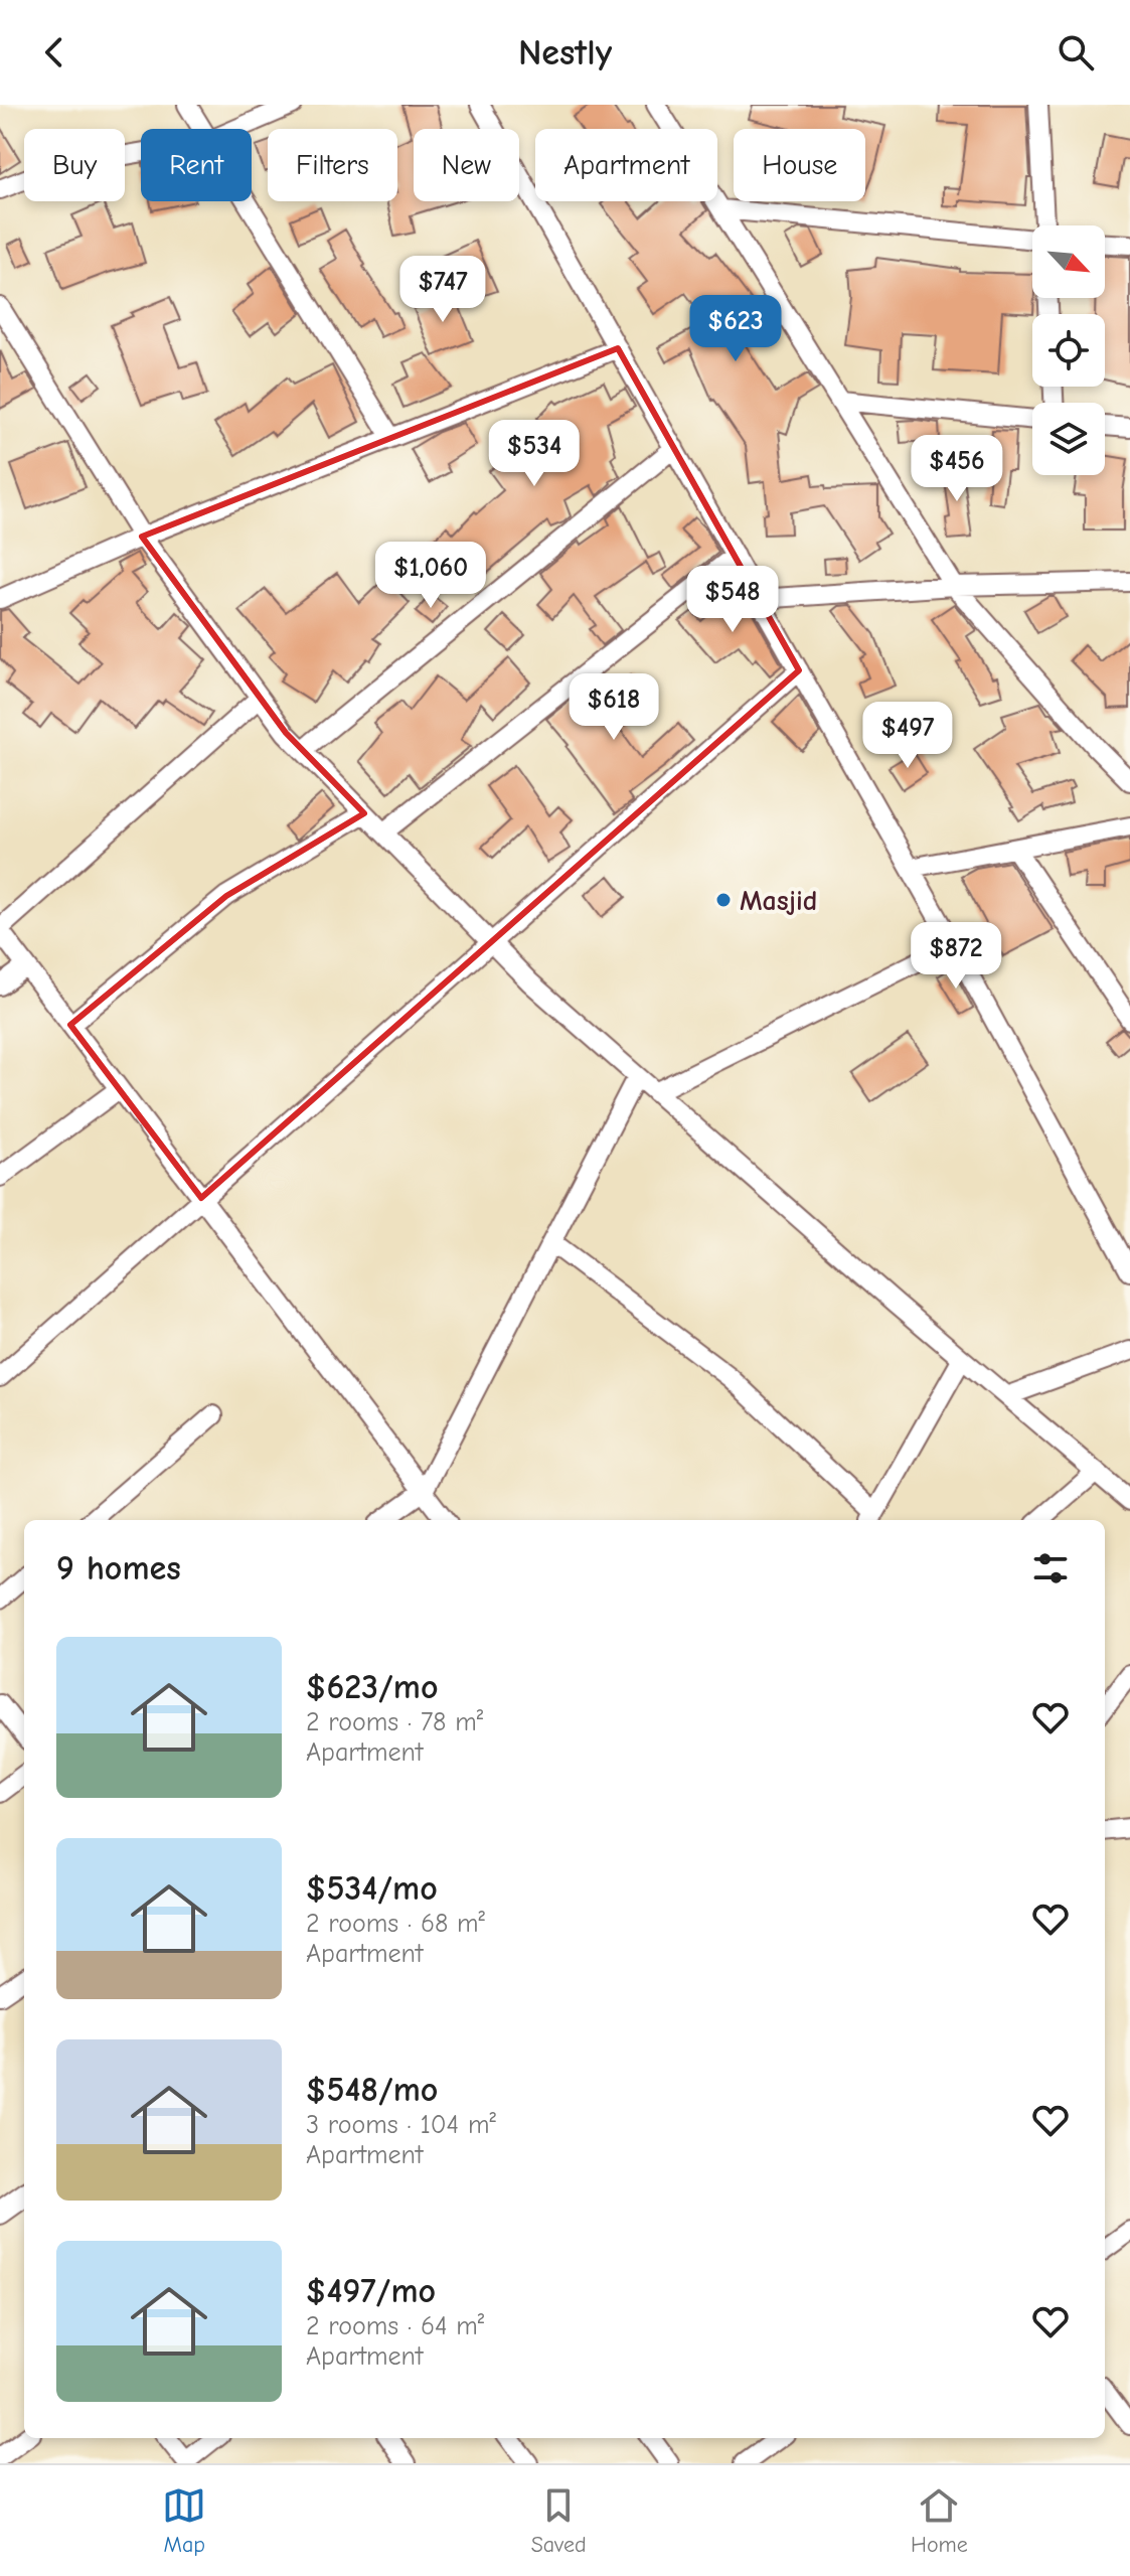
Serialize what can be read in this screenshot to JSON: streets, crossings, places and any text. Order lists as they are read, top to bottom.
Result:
{
  "places": ["Masjid"],
  "north": "bottom right",
  "page": {
    "header": "Nestly",
    "chip": [
      "Buy",
      "Rent",
      "Filters",
      "New",
      "Apartment",
      "House"
    ],
    "price": [
      "$747",
      "$623",
      "$534",
      "$456",
      "$1,060",
      "$548",
      "$618",
      "$497",
      "$872"
    ],
    "heading": "9 homes",
    "list": [
      {
        "name": "$623/mo",
        "note": "2 rooms · 78 m² · Apartment"
      },
      {
        "name": "$534/mo",
        "note": "2 rooms · 68 m² · Apartment"
      },
      {
        "name": "$548/mo",
        "note": "3 rooms · 104 m² · Apartment"
      },
      {
        "name": "$497/mo",
        "note": "2 rooms · 64 m² · Apartment"
      }
    ],
    "tabs": ["Map", "Saved", "Home"]
  }
}
